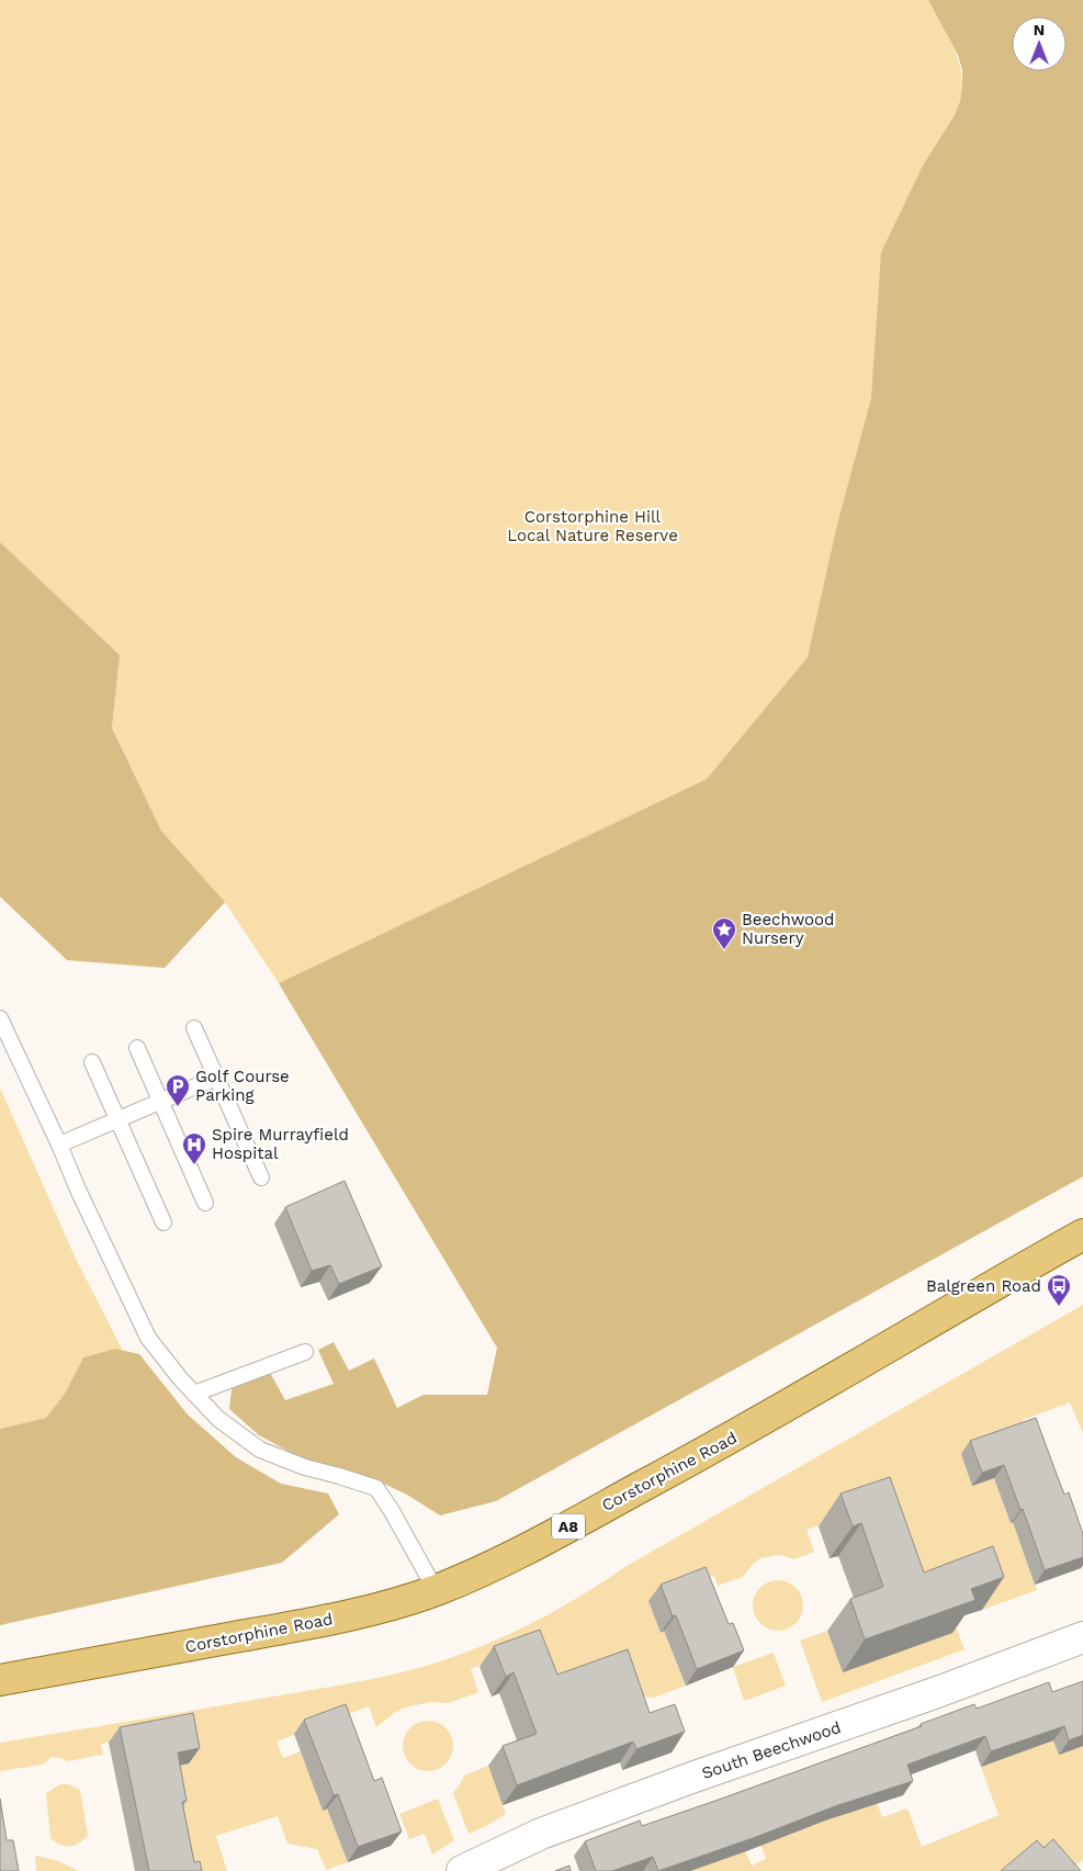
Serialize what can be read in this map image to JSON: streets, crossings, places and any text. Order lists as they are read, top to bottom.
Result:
{
  "streets": {
    "main road": ["Corstorphine Road", "A8"],
    "street": ["South Beechwood"]
  },
  "parks": ["Corstorphine Hill Local Nature Reserve"],
  "places": {
    "place": ["Beechwood Nursery"],
    "parking": ["Golf Course Parking"],
    "hospital": ["Spire Murrayfield Hospital"],
    "bus stop": ["Balgreen Road"]
  },
  "north": "top"
}
